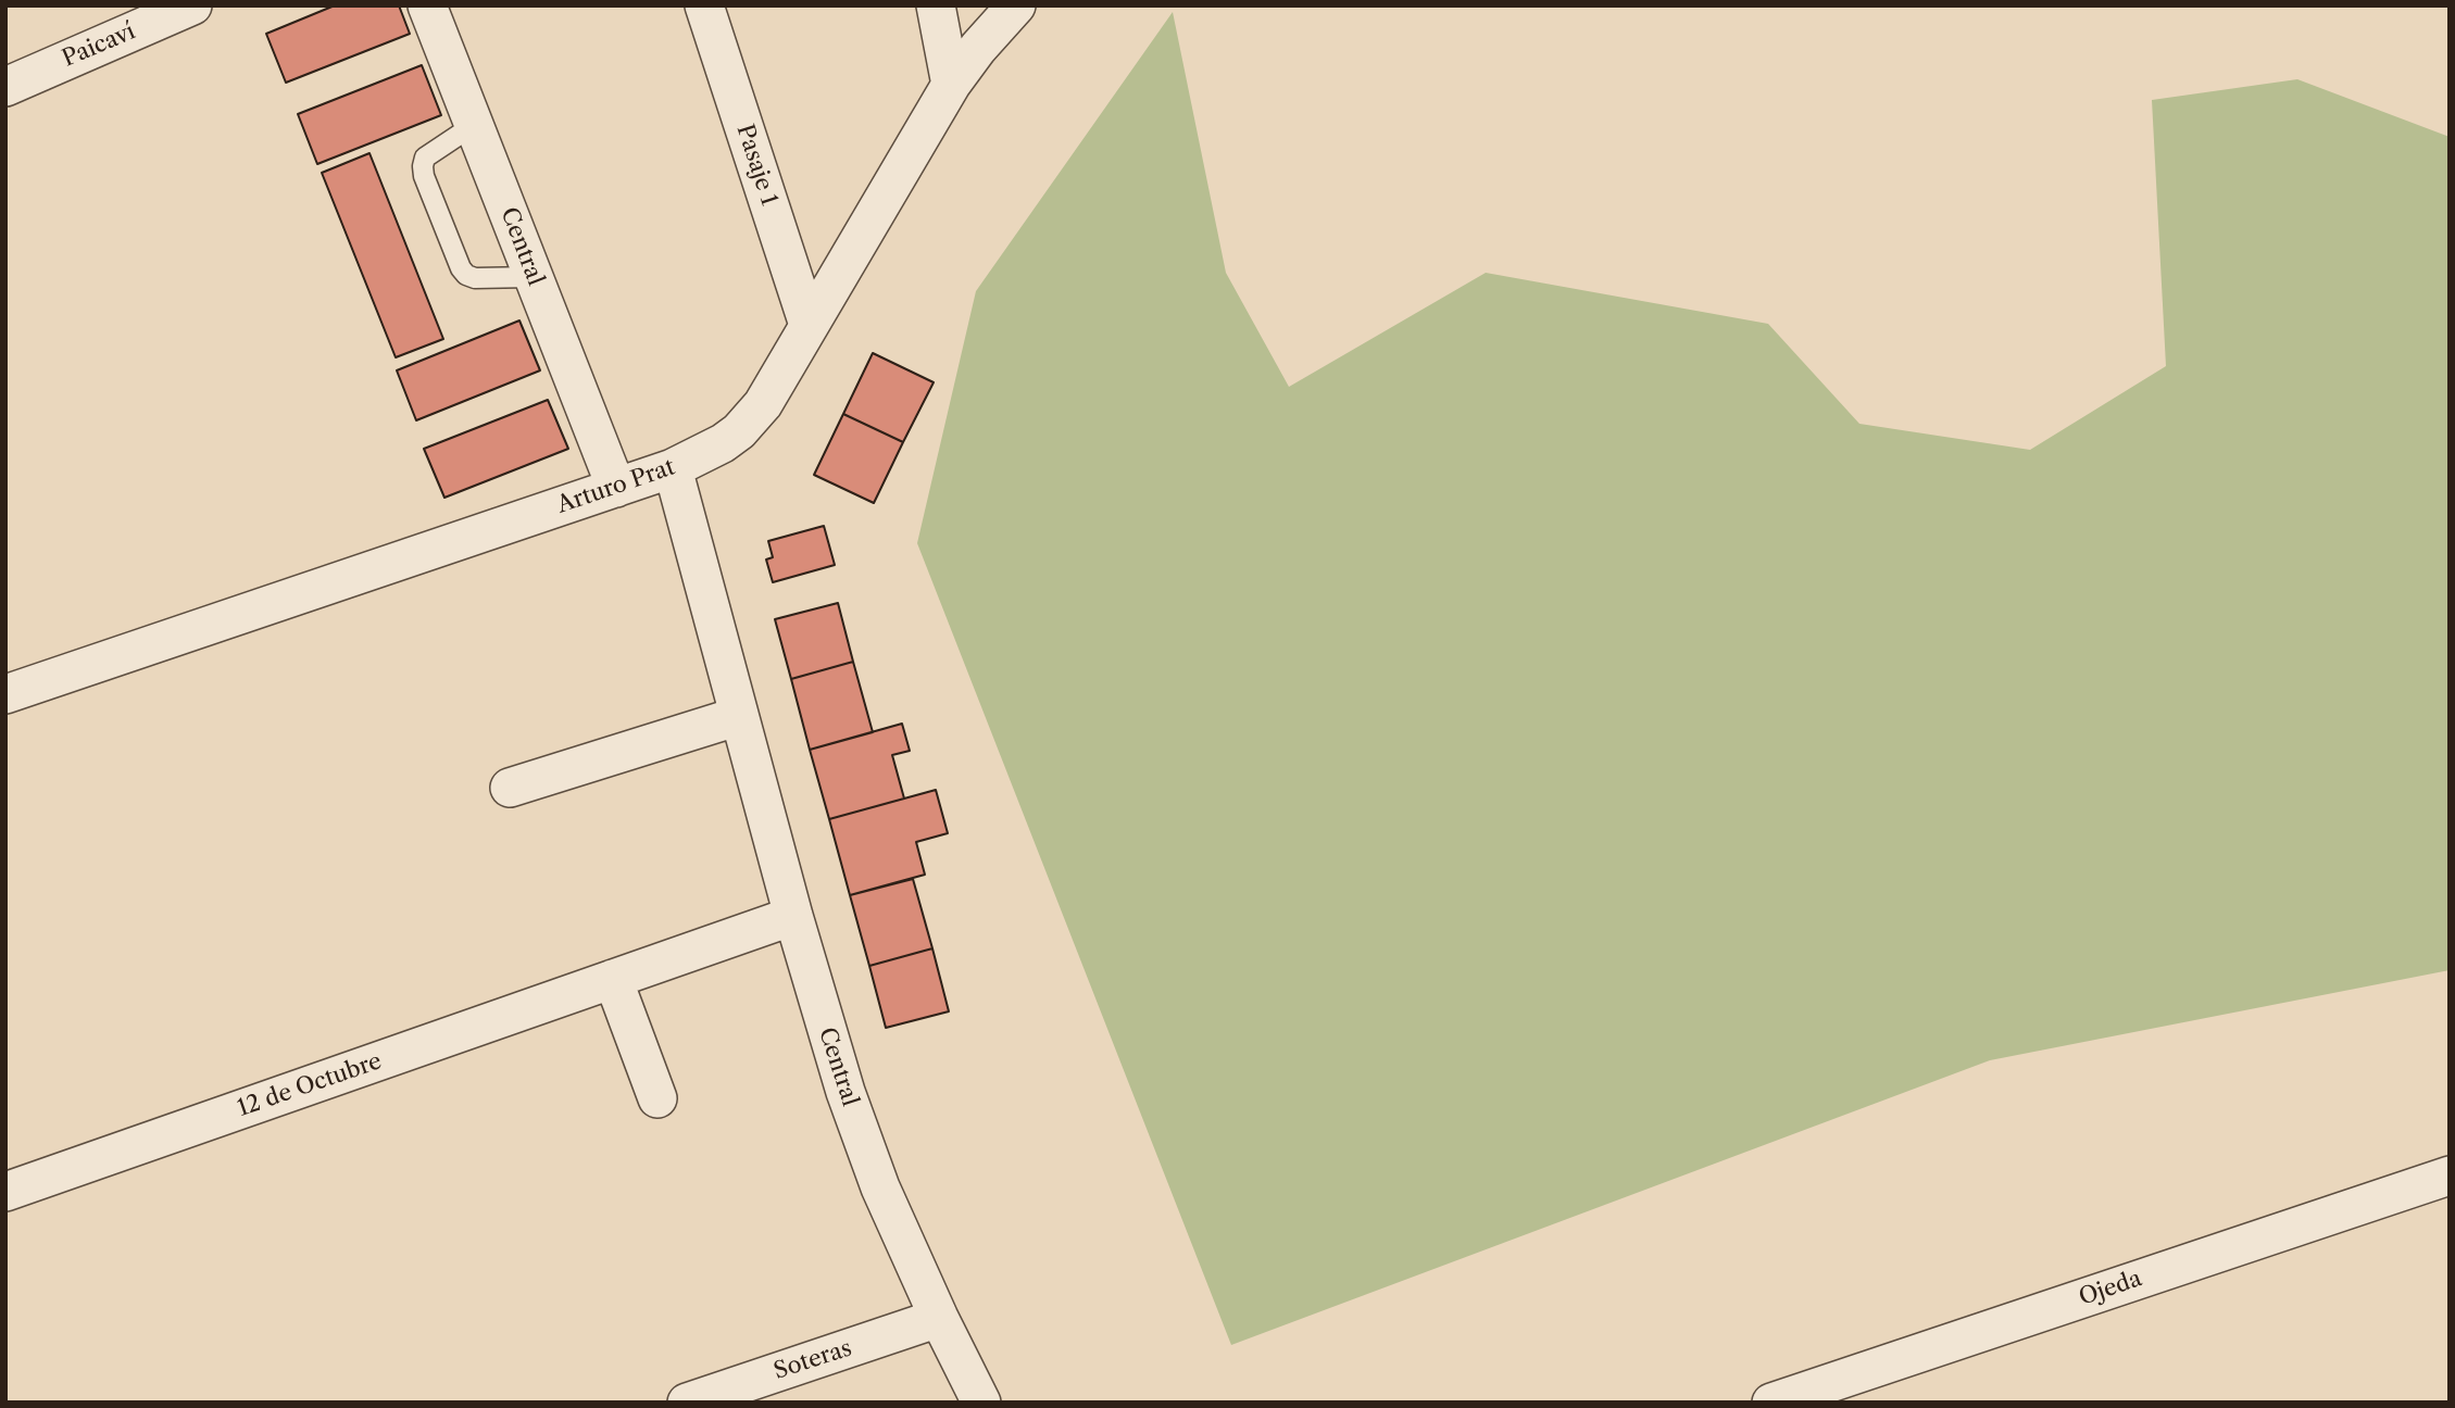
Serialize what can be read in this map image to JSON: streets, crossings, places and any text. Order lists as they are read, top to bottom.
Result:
{
  "streets": {
    "street": [
      "Paicaví",
      "Pasaje 1",
      "Central",
      "Arturo Prat",
      "12 de Octubre",
      "Ojeda",
      "Soteras"
    ]
  },
  "crossings": [
    ["Pasaje 1", "Arturo Prat"],
    ["Central", "Arturo Prat"],
    ["Central", "12 de Octubre"],
    ["Central", "Soteras"]
  ]
}
